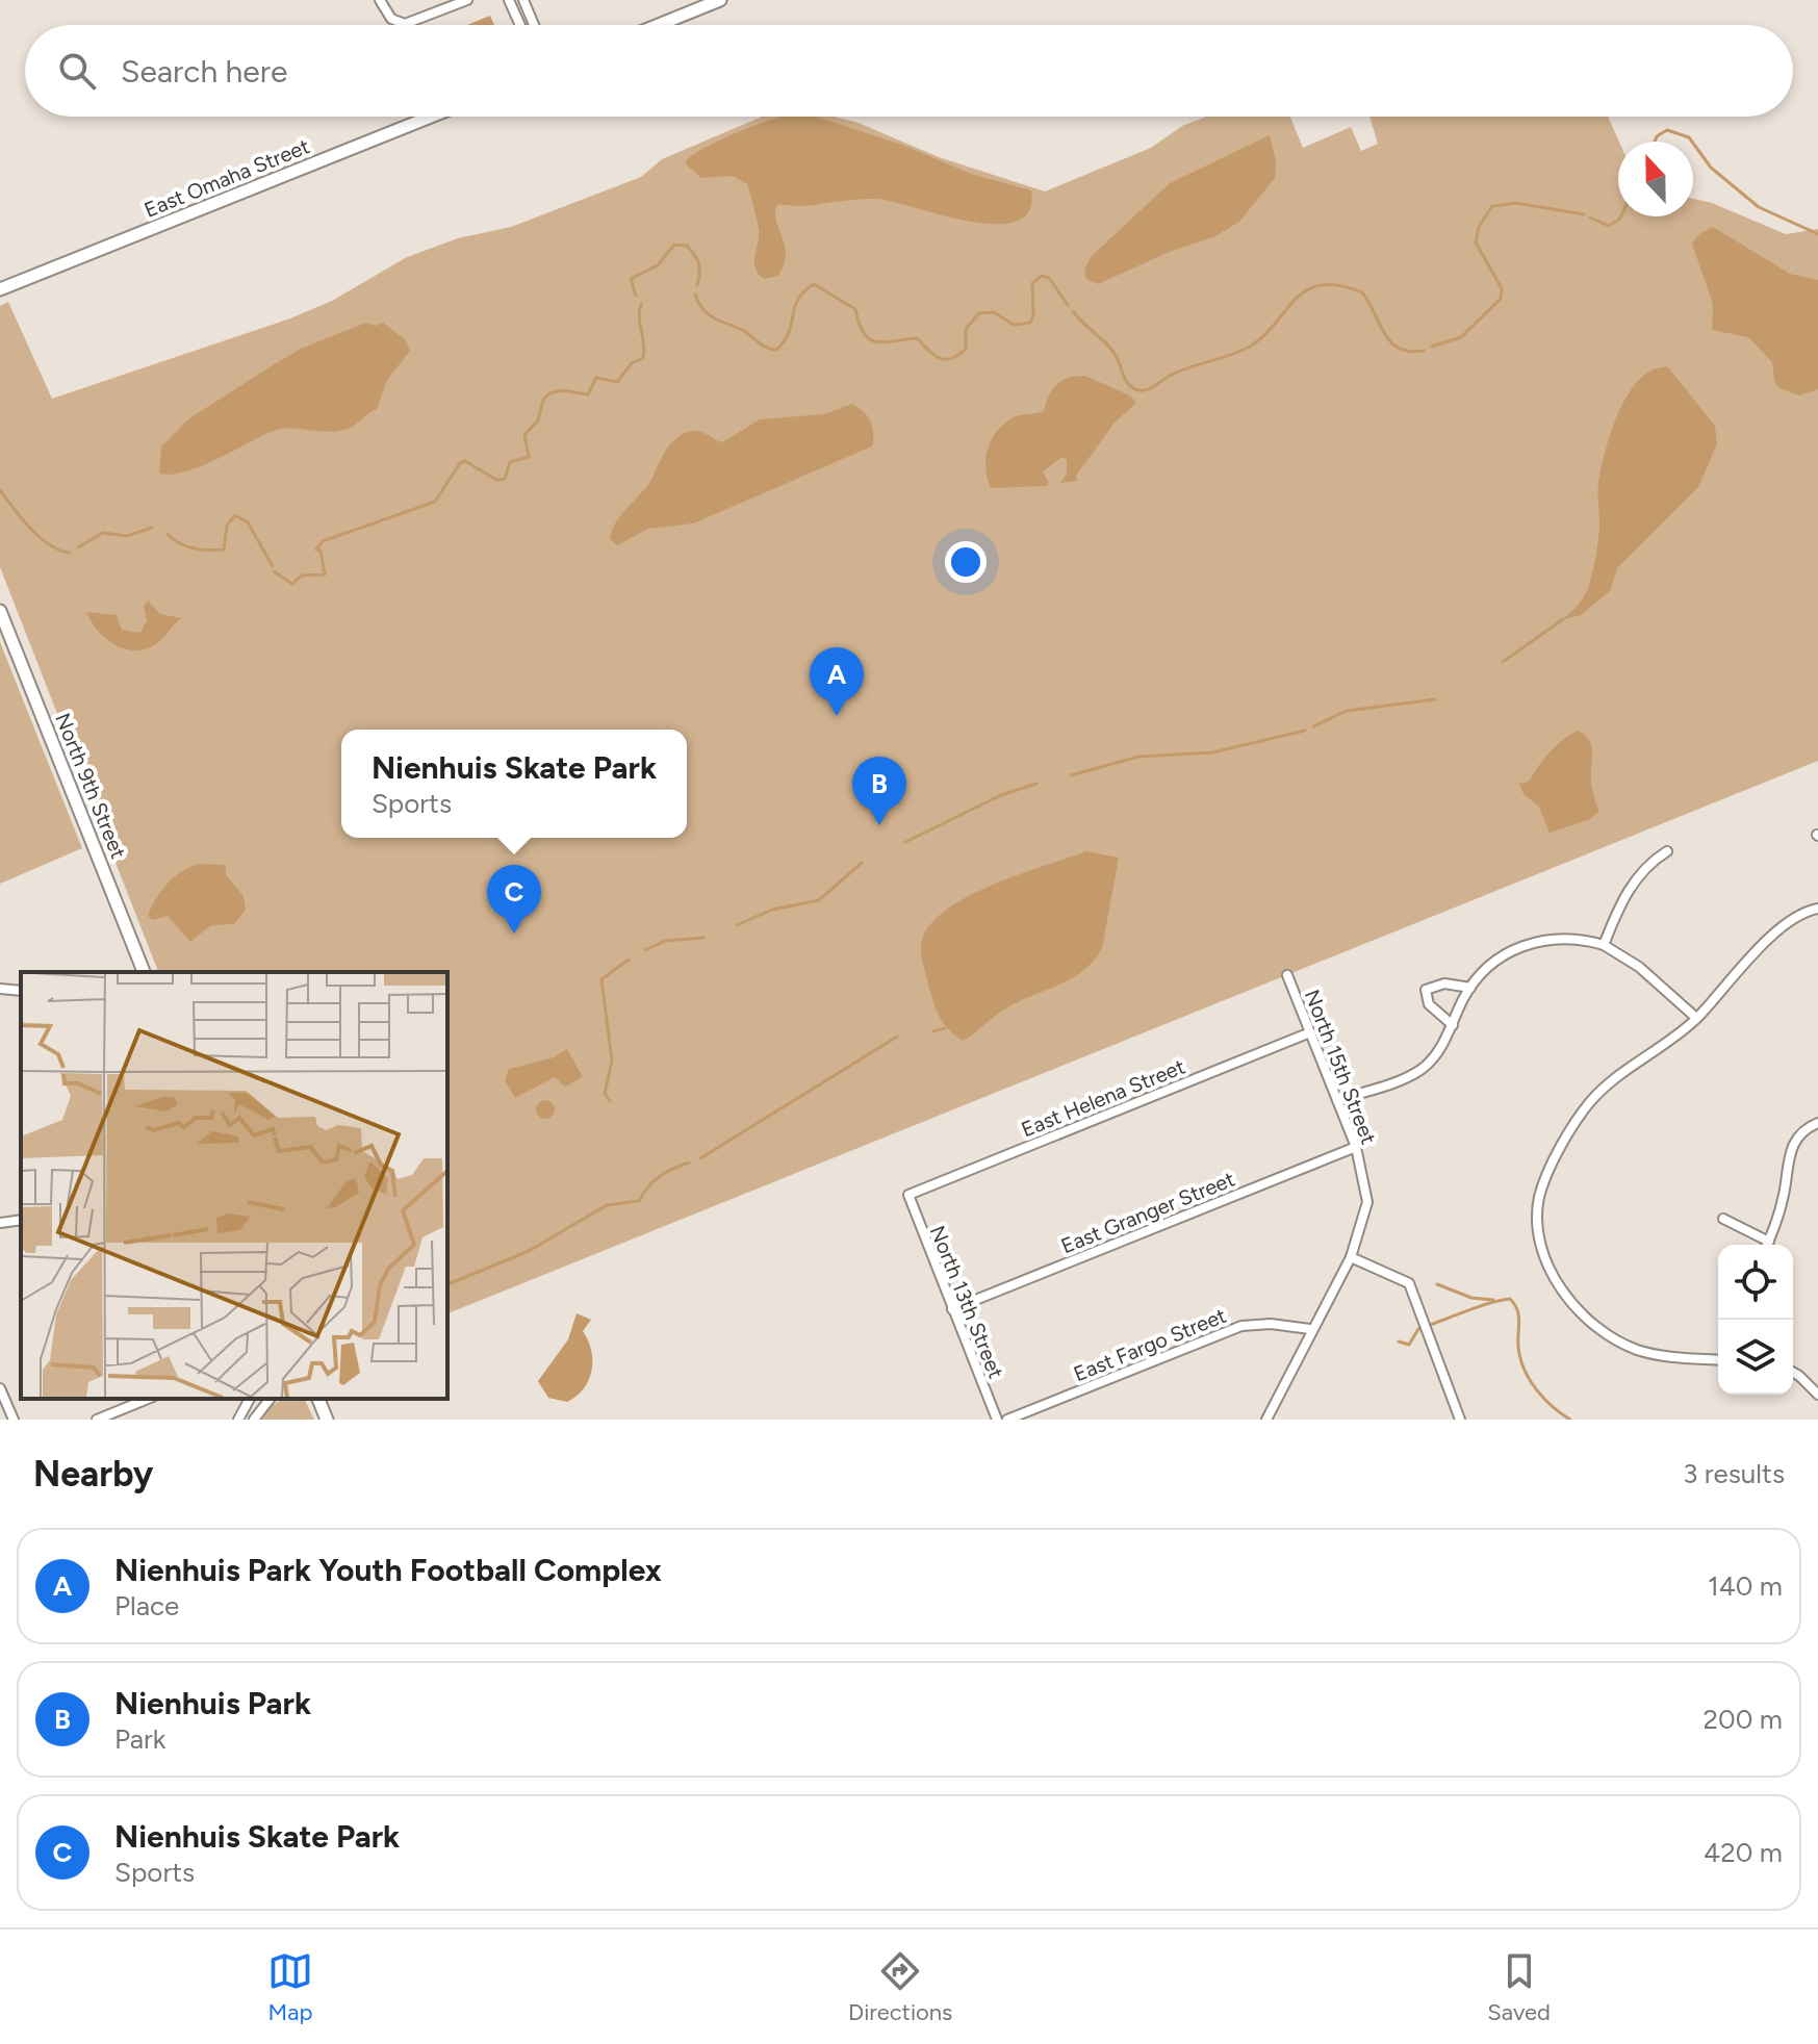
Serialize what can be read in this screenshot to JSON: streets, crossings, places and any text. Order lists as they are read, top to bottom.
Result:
{
  "streets": {
    "street": [
      "East Omaha Street",
      "North 9th Street",
      "North 15th Street",
      "East Helena Street",
      "East Granger Street",
      "North 13th Street",
      "East Fargo Street"
    ]
  },
  "crossings": [
    ["North 15th Street", "East Helena Street"],
    ["North 15th Street", "East Granger Street"],
    ["North 15th Street", "East Fargo Street"],
    ["East Helena Street", "North 13th Street"],
    ["East Granger Street", "North 13th Street"]
  ],
  "north": "top",
  "page": {
    "search": "Search here",
    "pins": ["A", "B", "C"],
    "popup": ["Nienhuis Skate Park", "Sports"],
    "heading": ["Nearby", "3 results"],
    "list": [
      {
        "mark": "A",
        "name": "Nienhuis Park Youth Football Complex",
        "note": "Place",
        "value": "140 m"
      },
      {
        "mark": "B",
        "name": "Nienhuis Park",
        "note": "Park",
        "value": "200 m"
      },
      {
        "mark": "C",
        "name": "Nienhuis Skate Park",
        "note": "Sports",
        "value": "420 m"
      }
    ],
    "nav": ["Map", "Directions", "Saved"]
  }
}
